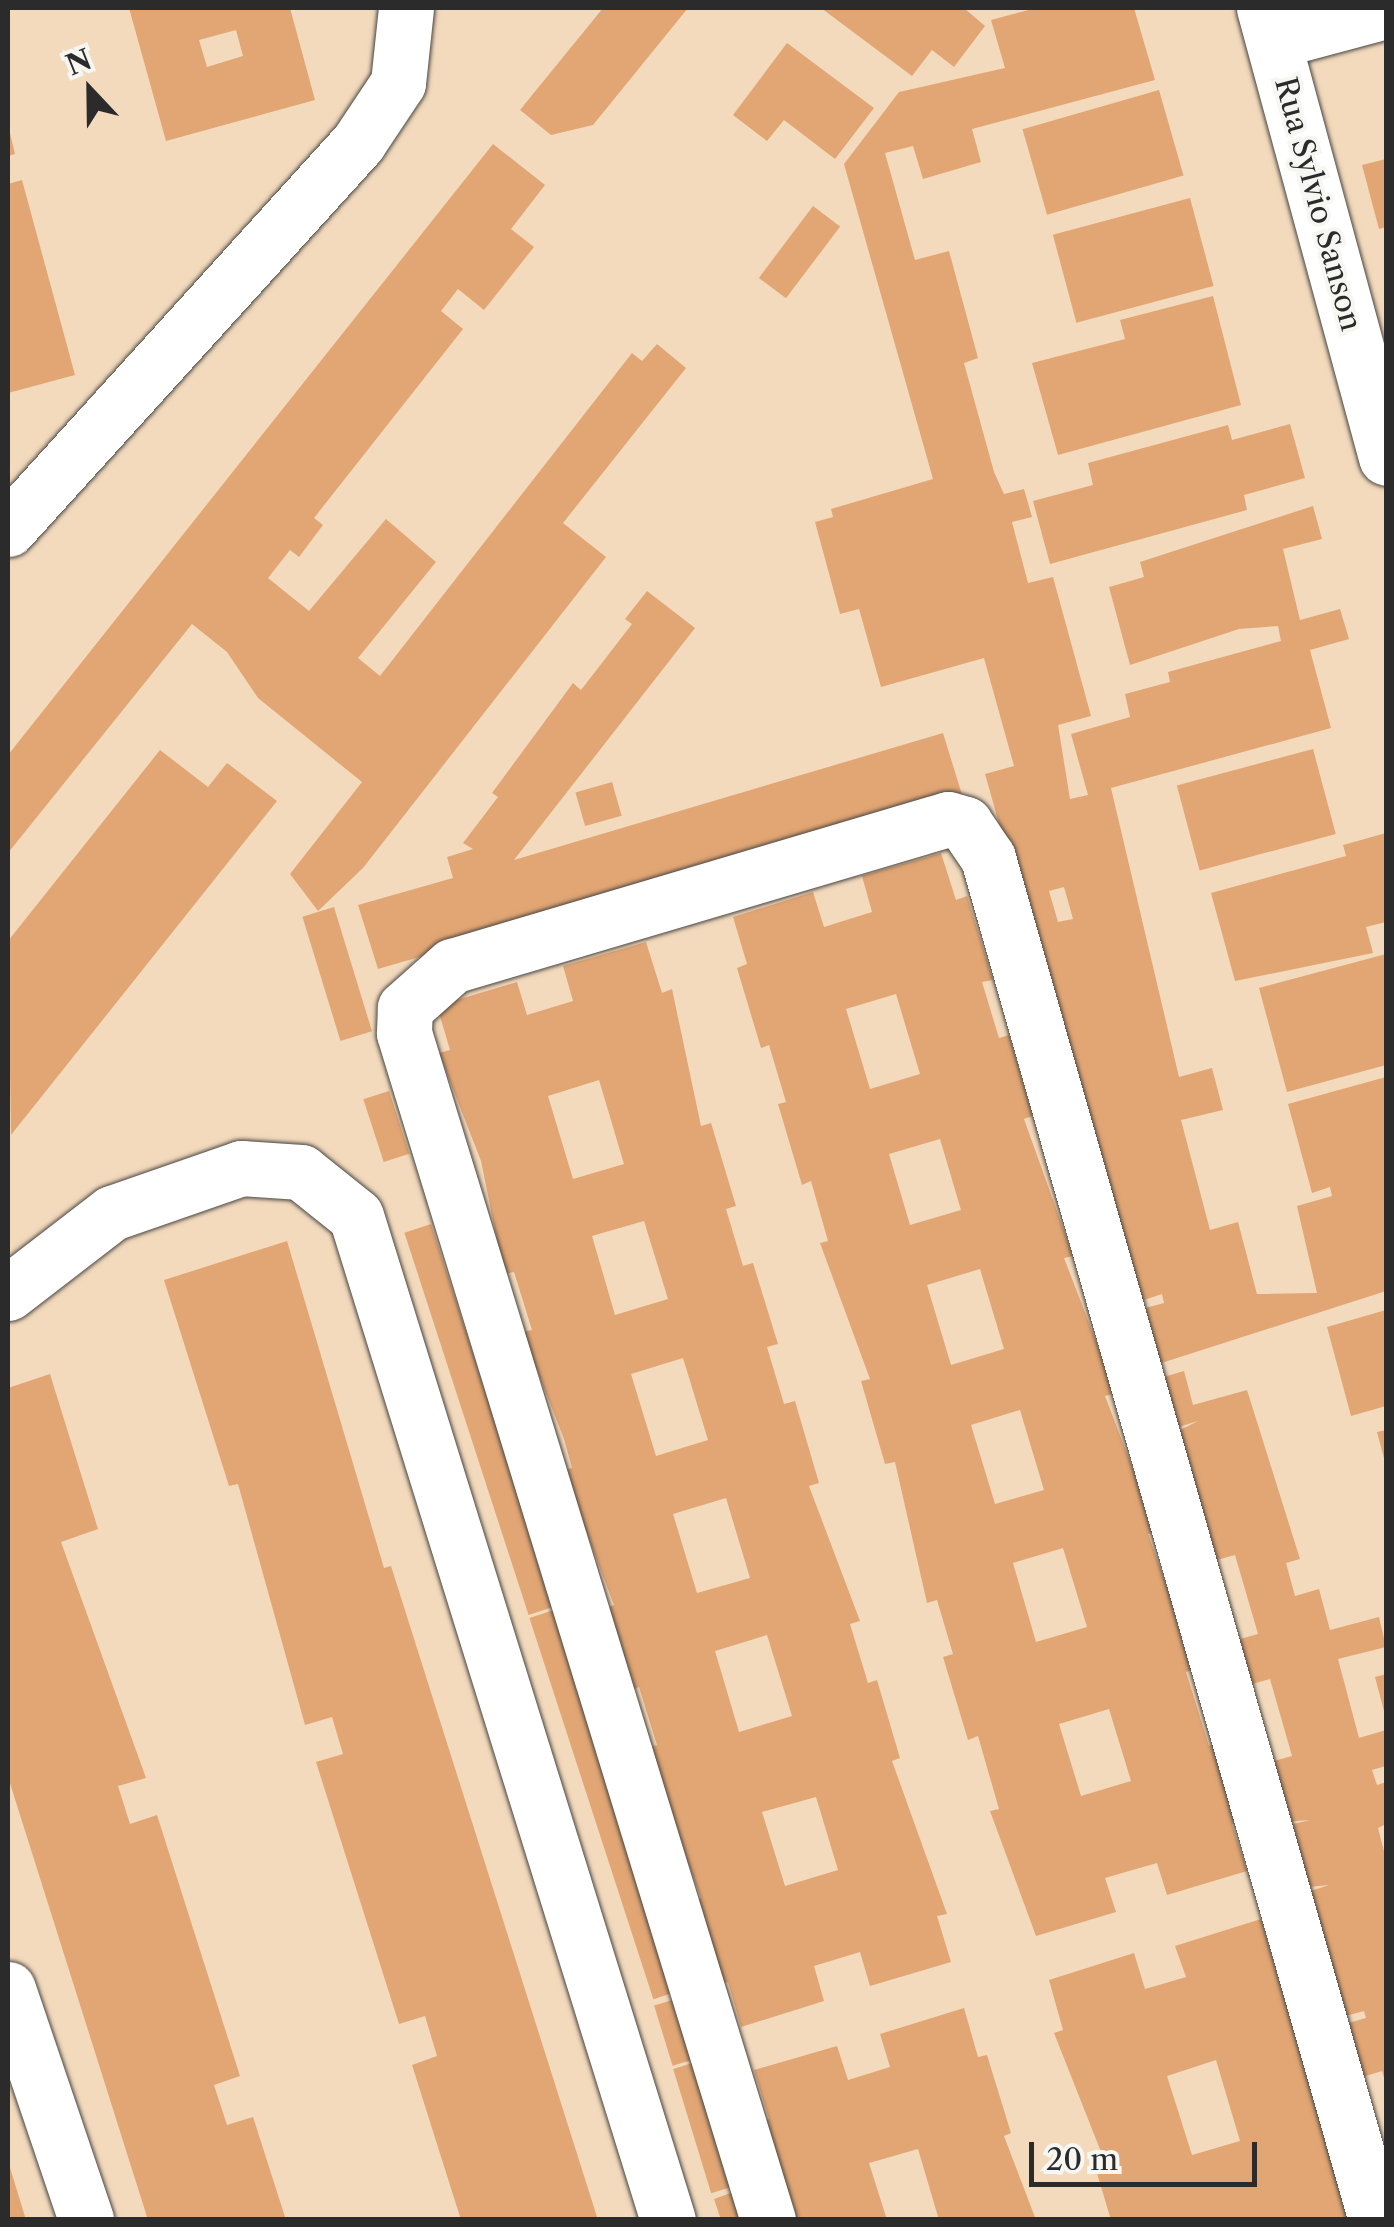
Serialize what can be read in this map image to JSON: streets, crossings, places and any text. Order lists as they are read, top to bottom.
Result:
{
  "streets": {
    "street": ["Rua Sylvio Sanson"]
  },
  "scale_bar": "20 m",
  "north": "top"
}
